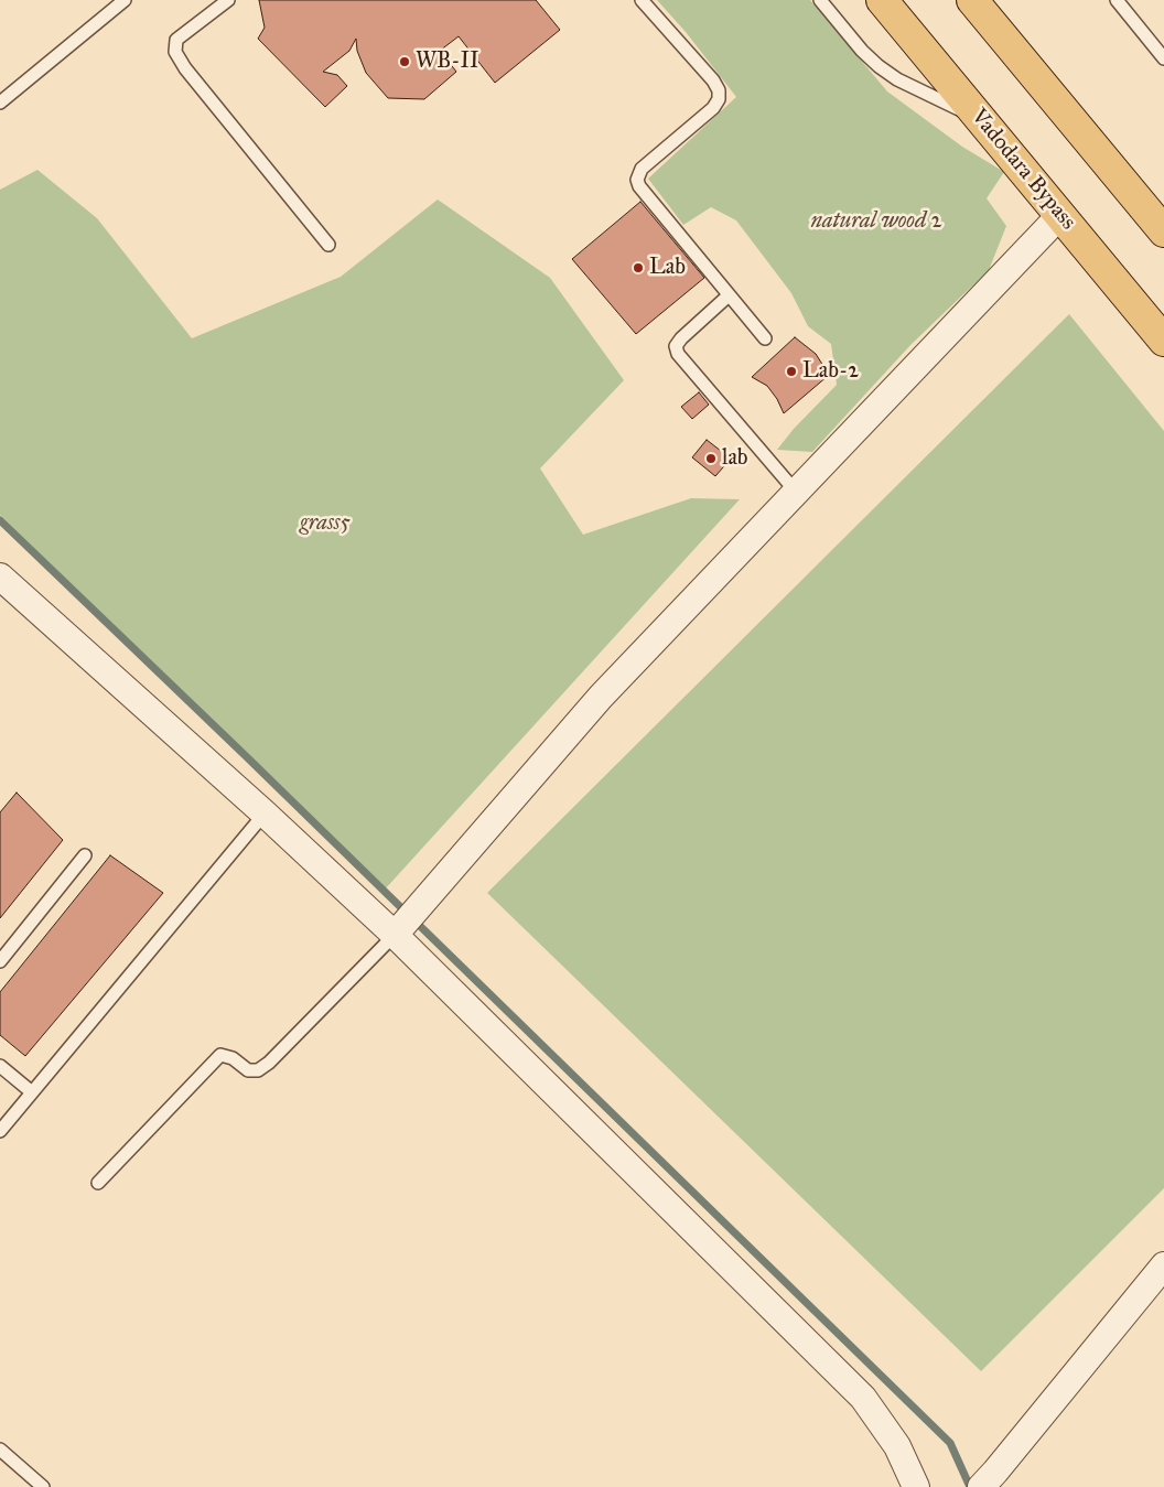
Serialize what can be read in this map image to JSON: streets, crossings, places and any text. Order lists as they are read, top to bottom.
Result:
{
  "streets": {
    "highway": ["Vadodara Bypass"]
  },
  "parks": ["natural wood 2", "grass5"],
  "places": [
    "WB-II",
    "Lab",
    "Lab-2",
    "lab"
  ]
}
